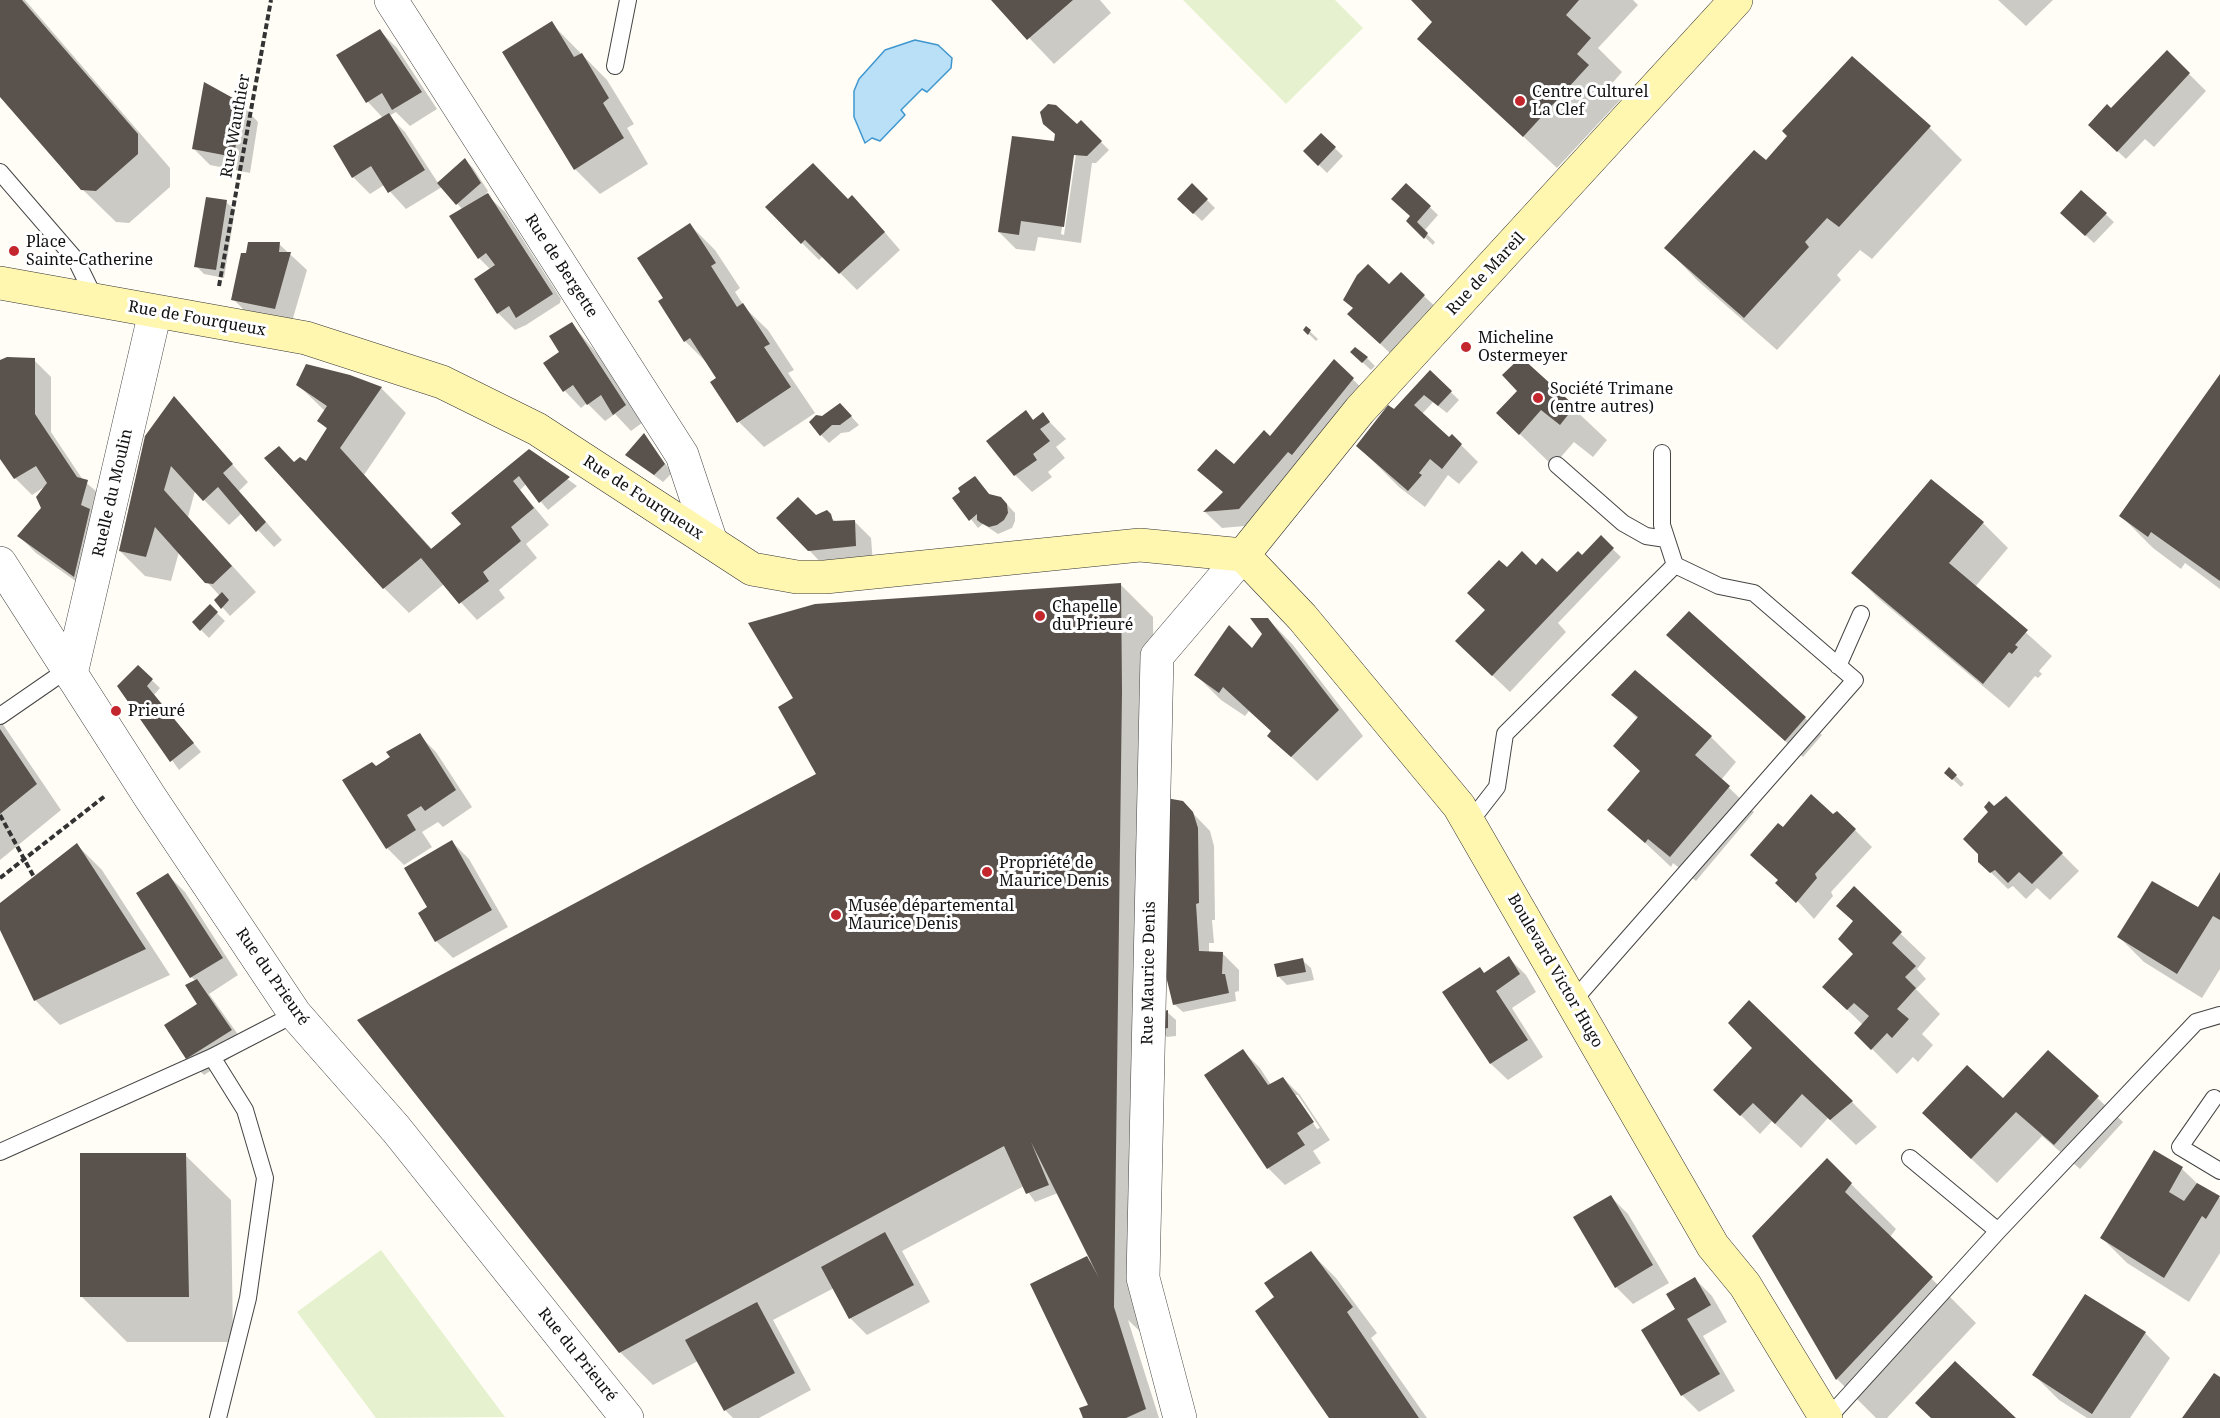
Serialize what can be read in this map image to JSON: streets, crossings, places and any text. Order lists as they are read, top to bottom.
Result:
{
  "streets": {
    "main road": ["Rue de Mareil", "Rue de Fourqueux", "Boulevard Victor Hugo"],
    "street": [
      "Rue de Bergette",
      "Ruelle du Moulin",
      "Rue Maurice Denis",
      "Rue du Prieuré"
    ],
    "path": ["Rue Wauthier"]
  },
  "crossings": [
    ["Rue de Bergette", "Rue de Fourqueux"],
    ["Rue de Mareil", "Rue de Fourqueux"],
    ["Rue de Mareil", "Boulevard Victor Hugo"],
    ["Rue de Mareil", "Rue Maurice Denis"],
    ["Rue de Fourqueux", "Ruelle du Moulin"],
    ["Rue de Fourqueux", "Boulevard Victor Hugo"],
    ["Rue de Fourqueux", "Rue Maurice Denis"],
    ["Ruelle du Moulin", "Rue du Prieuré"],
    ["Boulevard Victor Hugo", "Rue Maurice Denis"]
  ],
  "places": [
    "Centre Culturel La Clef",
    "Place Sainte-Catherine",
    "Micheline Ostermeyer",
    "Société Trimane (entre autres)",
    "Chapelle du Prieuré",
    "Prieuré",
    "Propriété de Maurice Denis",
    "Musée départemental Maurice Denis"
  ]
}
